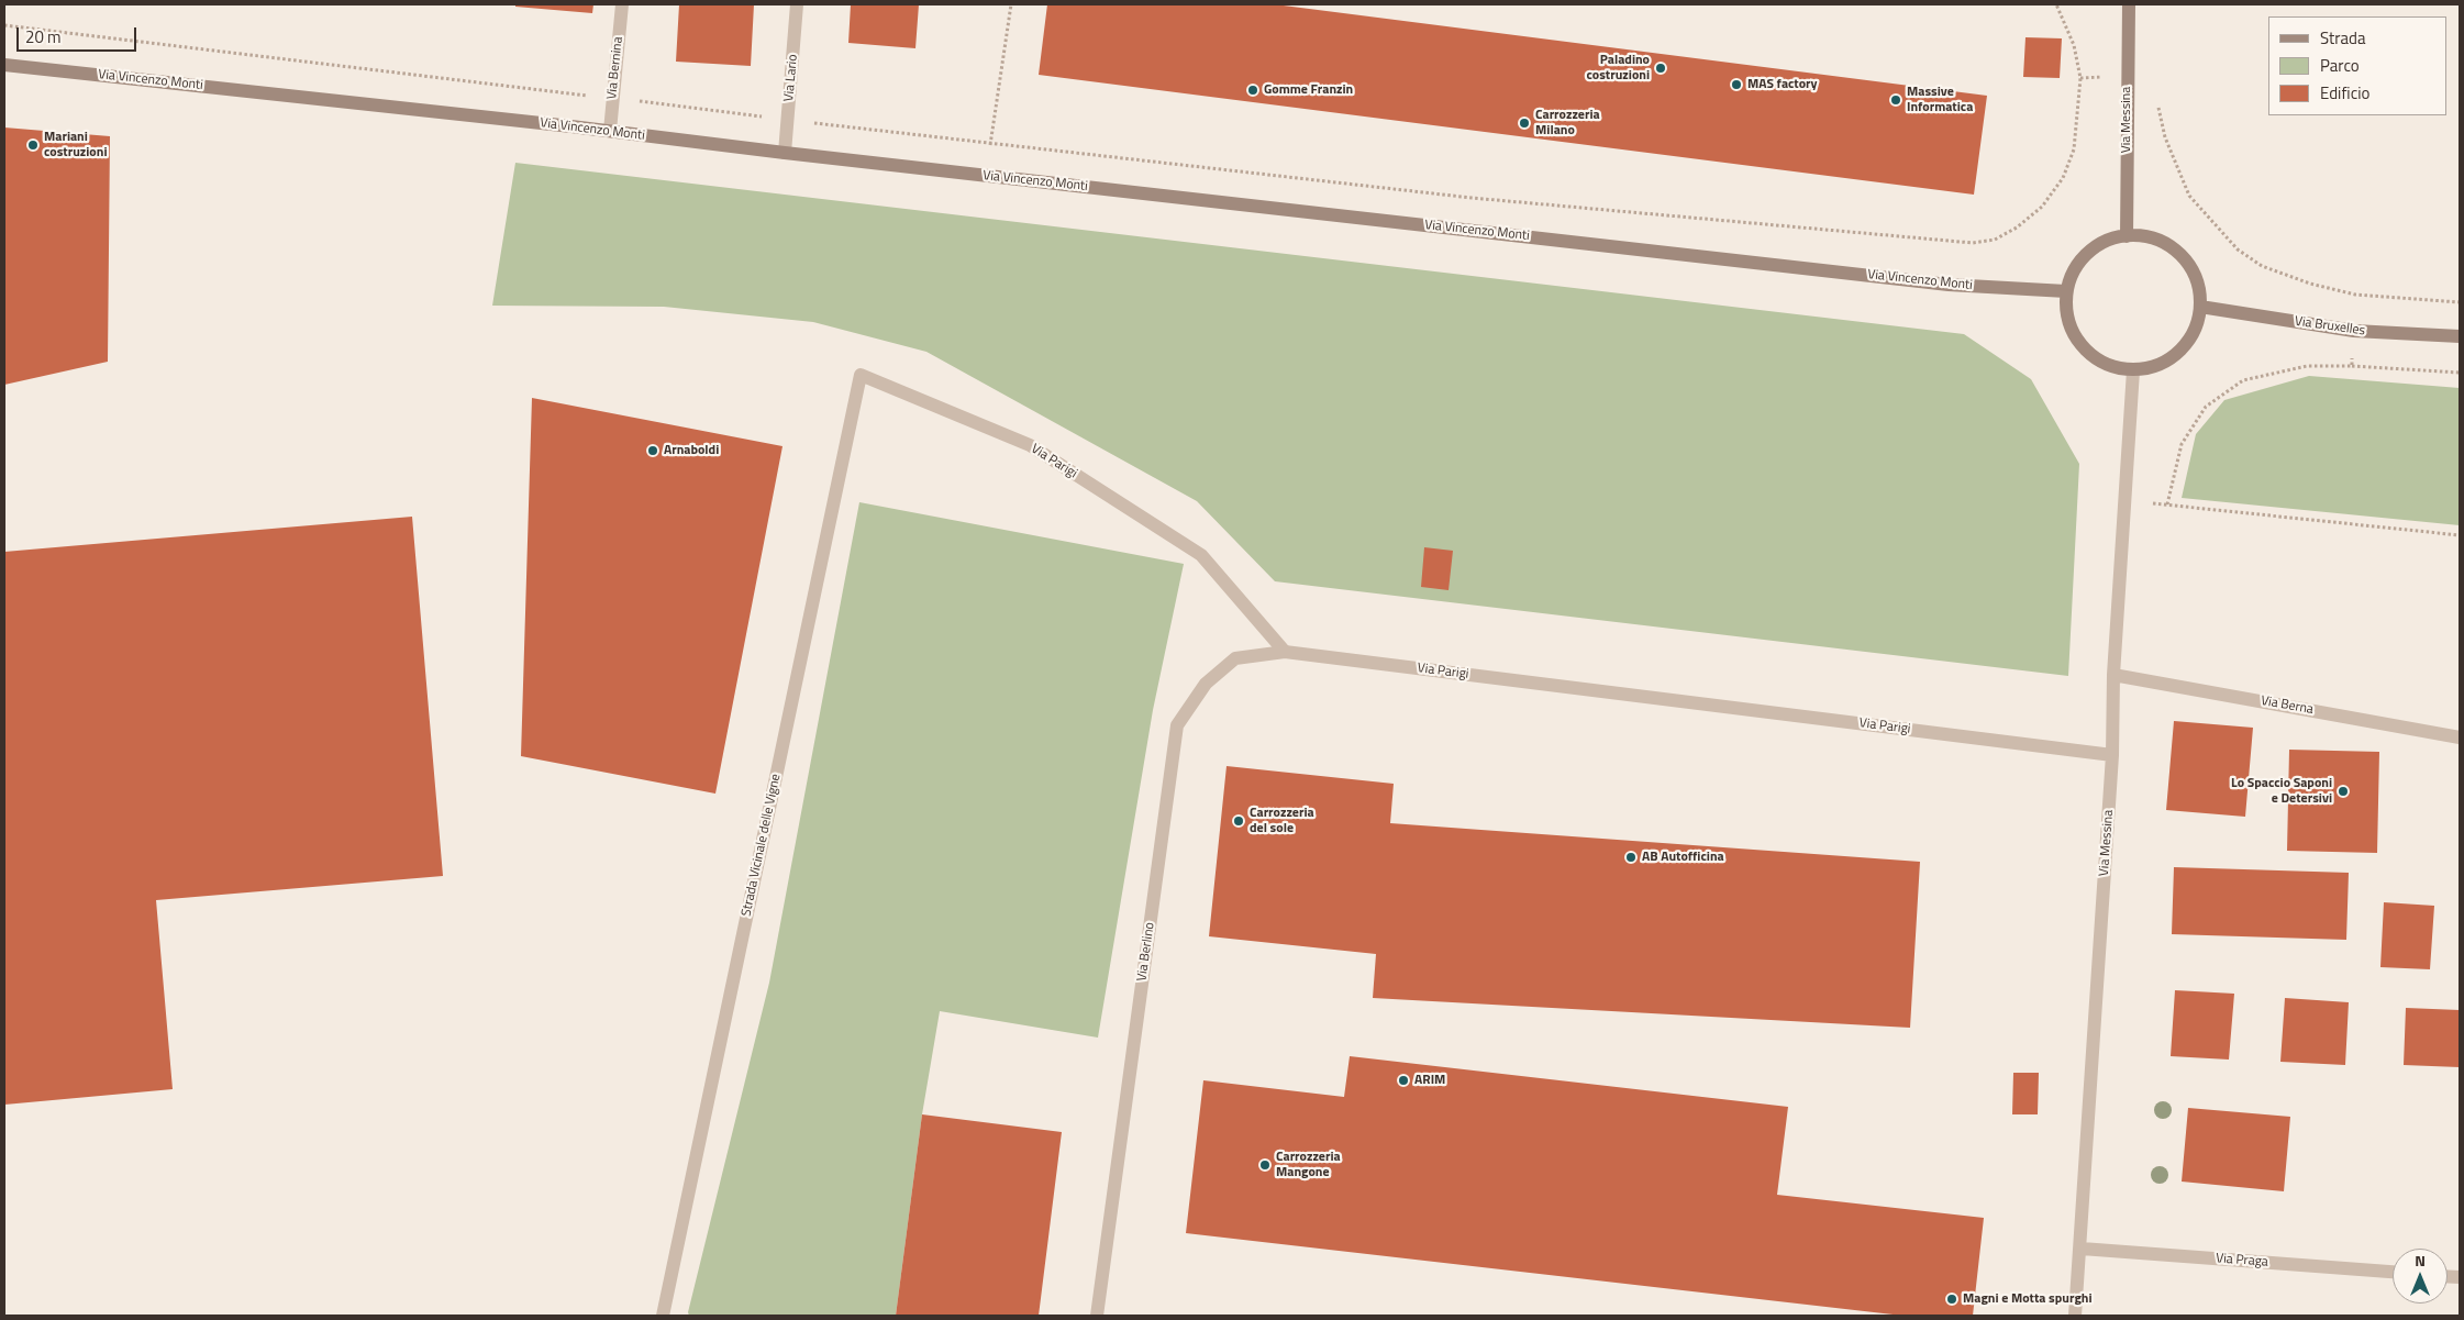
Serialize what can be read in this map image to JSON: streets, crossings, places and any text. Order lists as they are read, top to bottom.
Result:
{
  "streets": {
    "street": [
      "Via Bernina",
      "Via Lario",
      "Via Vincenzo Monti",
      "Via Messina",
      "Via Bruxelles",
      "Via Parigi",
      "Via Berna",
      "Strada Vicinale delle Vigne",
      "Via Berlino",
      "Via Praga"
    ]
  },
  "crossings": [
    ["Via Bernina", "Via Vincenzo Monti"],
    ["Via Lario", "Via Vincenzo Monti"],
    ["Via Vincenzo Monti", "Via Messina"],
    ["Via Vincenzo Monti", "Via Bruxelles"],
    ["Via Messina", "Via Bruxelles"],
    ["Via Messina", "Via Parigi"],
    ["Via Messina", "Via Berna"],
    ["Via Messina", "Via Praga"],
    ["Via Parigi", "Strada Vicinale delle Vigne"],
    ["Via Parigi", "Via Berlino"]
  ],
  "places": [
    "Paladino costruzioni",
    "MAS factory",
    "Gomme Franzin",
    "Massive Informatica",
    "Carrozzeria Milano",
    "Mariani costruzioni",
    "Arnaboldi",
    "Lo Spaccio Saponi e Detersivi",
    "Carrozzeria del sole",
    "AB Autofficina",
    "ARIM",
    "Carrozzeria Mangone",
    "Magni e Motta spurghi"
  ],
  "legend": ["Strada", "Parco", "Edificio"],
  "scale_bar": "20 m",
  "north": "top"
}
